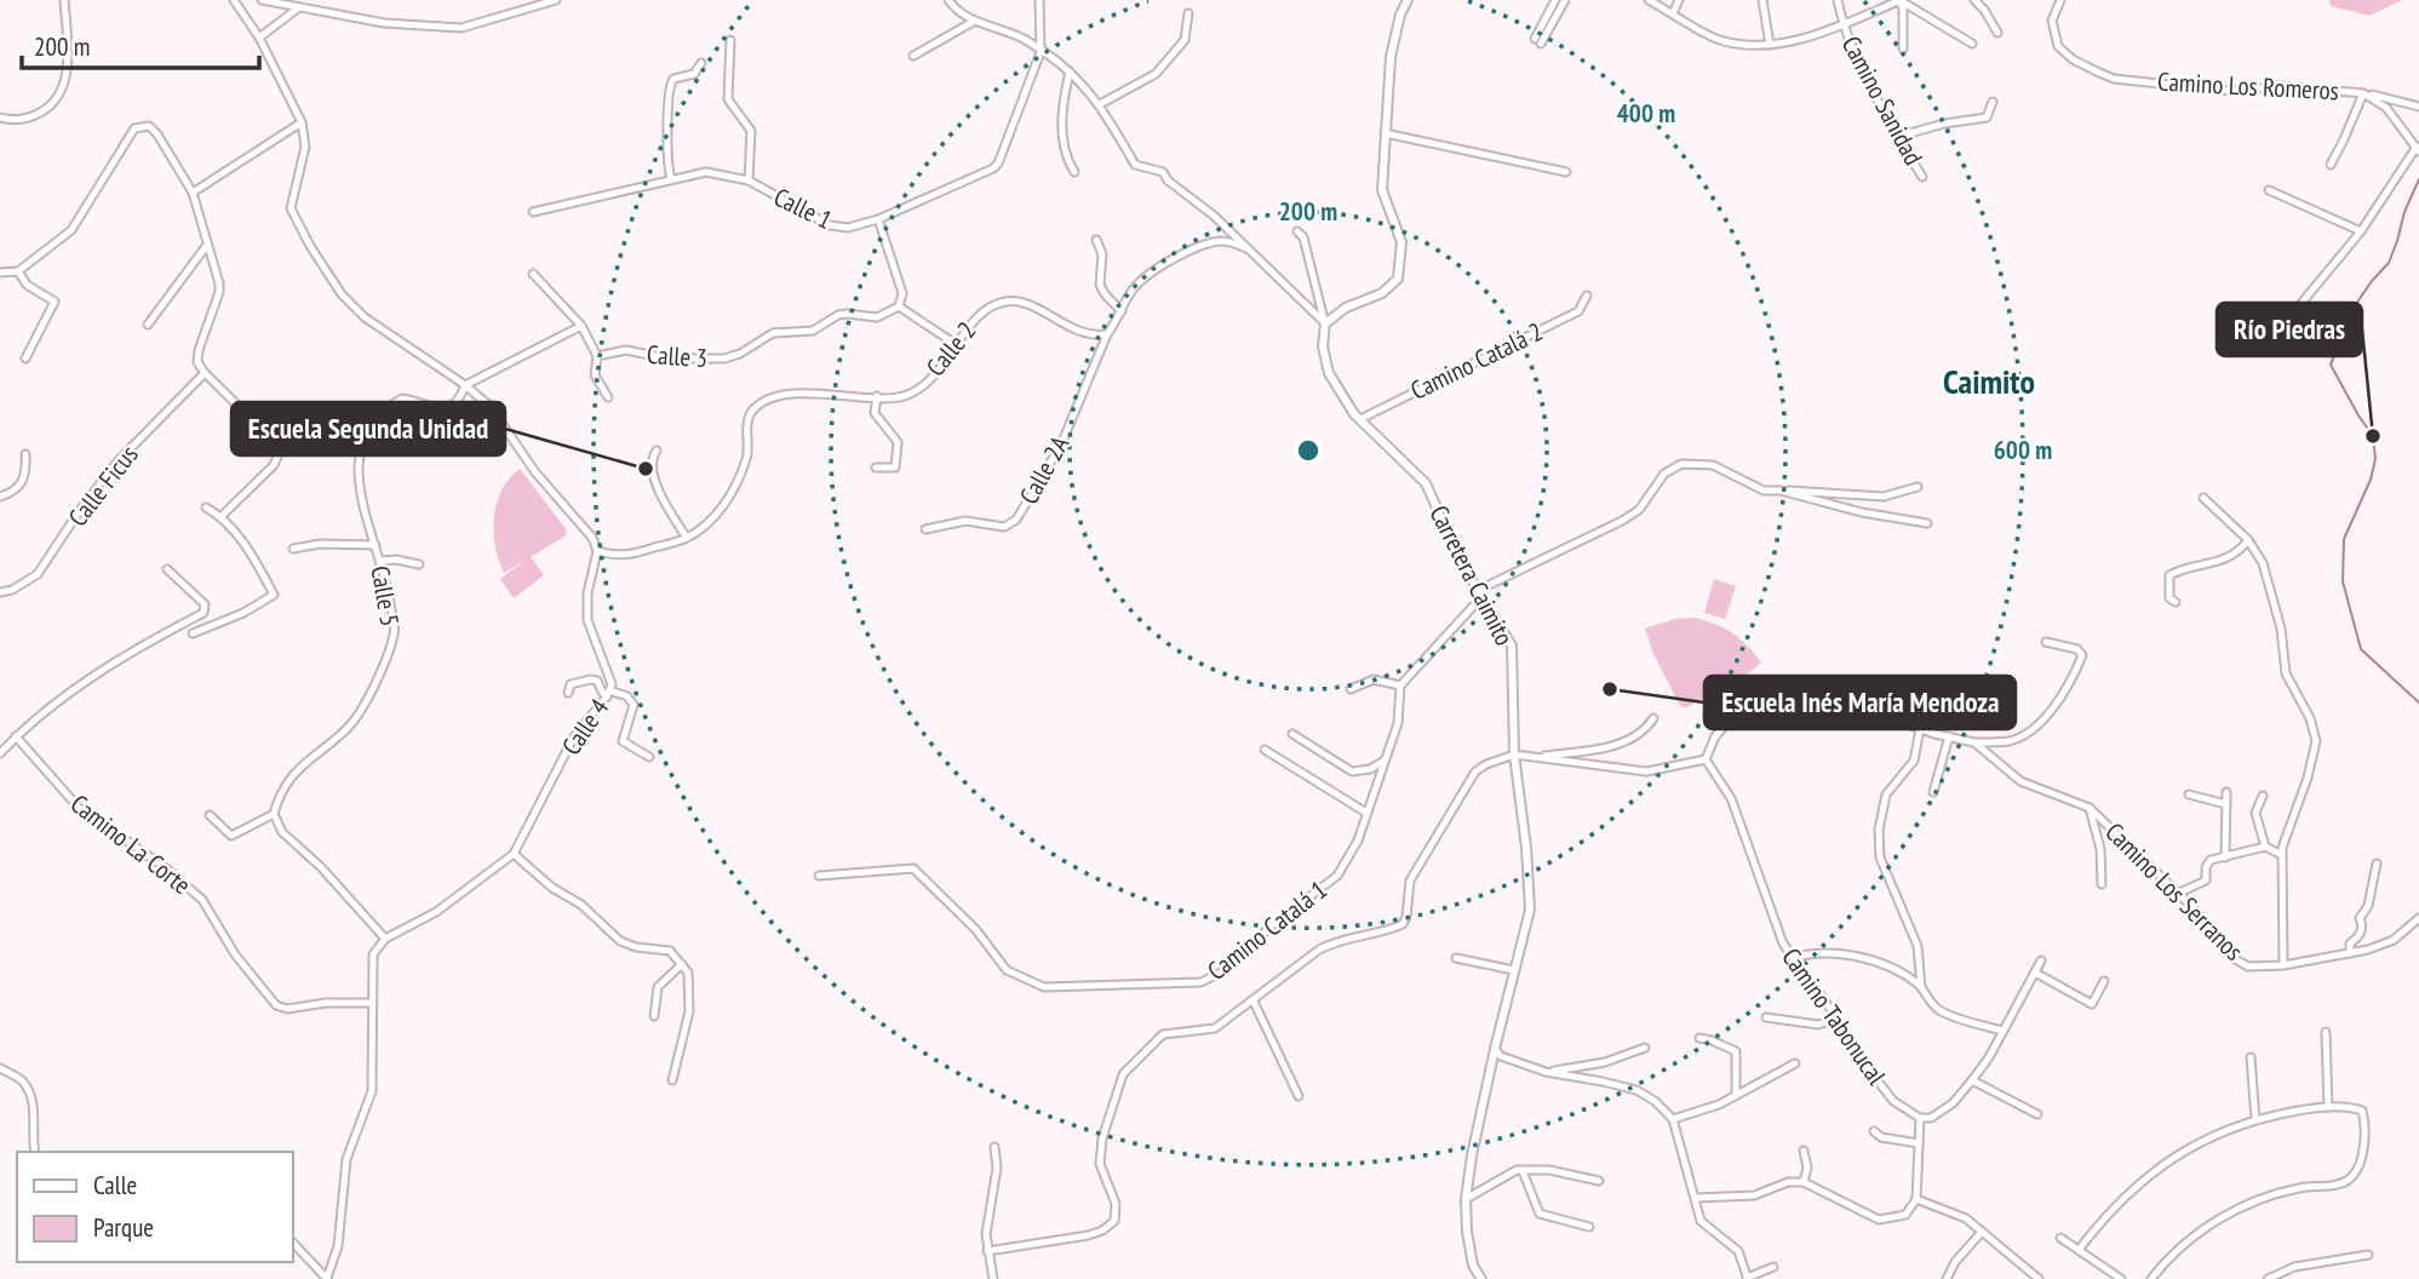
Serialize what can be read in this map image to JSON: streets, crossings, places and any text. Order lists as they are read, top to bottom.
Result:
{
  "streets": {
    "street": [
      "Camino Los Romeros",
      "Camino Sanidad",
      "Calle 1",
      "Calle 2",
      "Calle 3",
      "Camino Catalá 2",
      "Calle 2A",
      "Calle Ficus",
      "Carretera Caimito",
      "Calle 5",
      "Calle 4",
      "Camino La Corte",
      "Camino Los Serranos",
      "Camino Catalá 1",
      "Camino Tabonucal"
    ]
  },
  "crossings": [
    ["Calle 2", "Calle 2A"],
    ["Calle 2", "Calle 4"],
    ["Camino Catalá 2", "Carretera Caimito"],
    ["Camino Los Serranos", "Camino Tabonucal"]
  ],
  "districts": ["Caimito"],
  "places": ["Río Piedras", "Escuela Segunda Unidad", "Escuela Inés María Mendoza"],
  "legend": ["Calle", "Parque"],
  "scale_bar": "200 m",
  "rings": ["400 m", "200 m", "600 m"]
}
